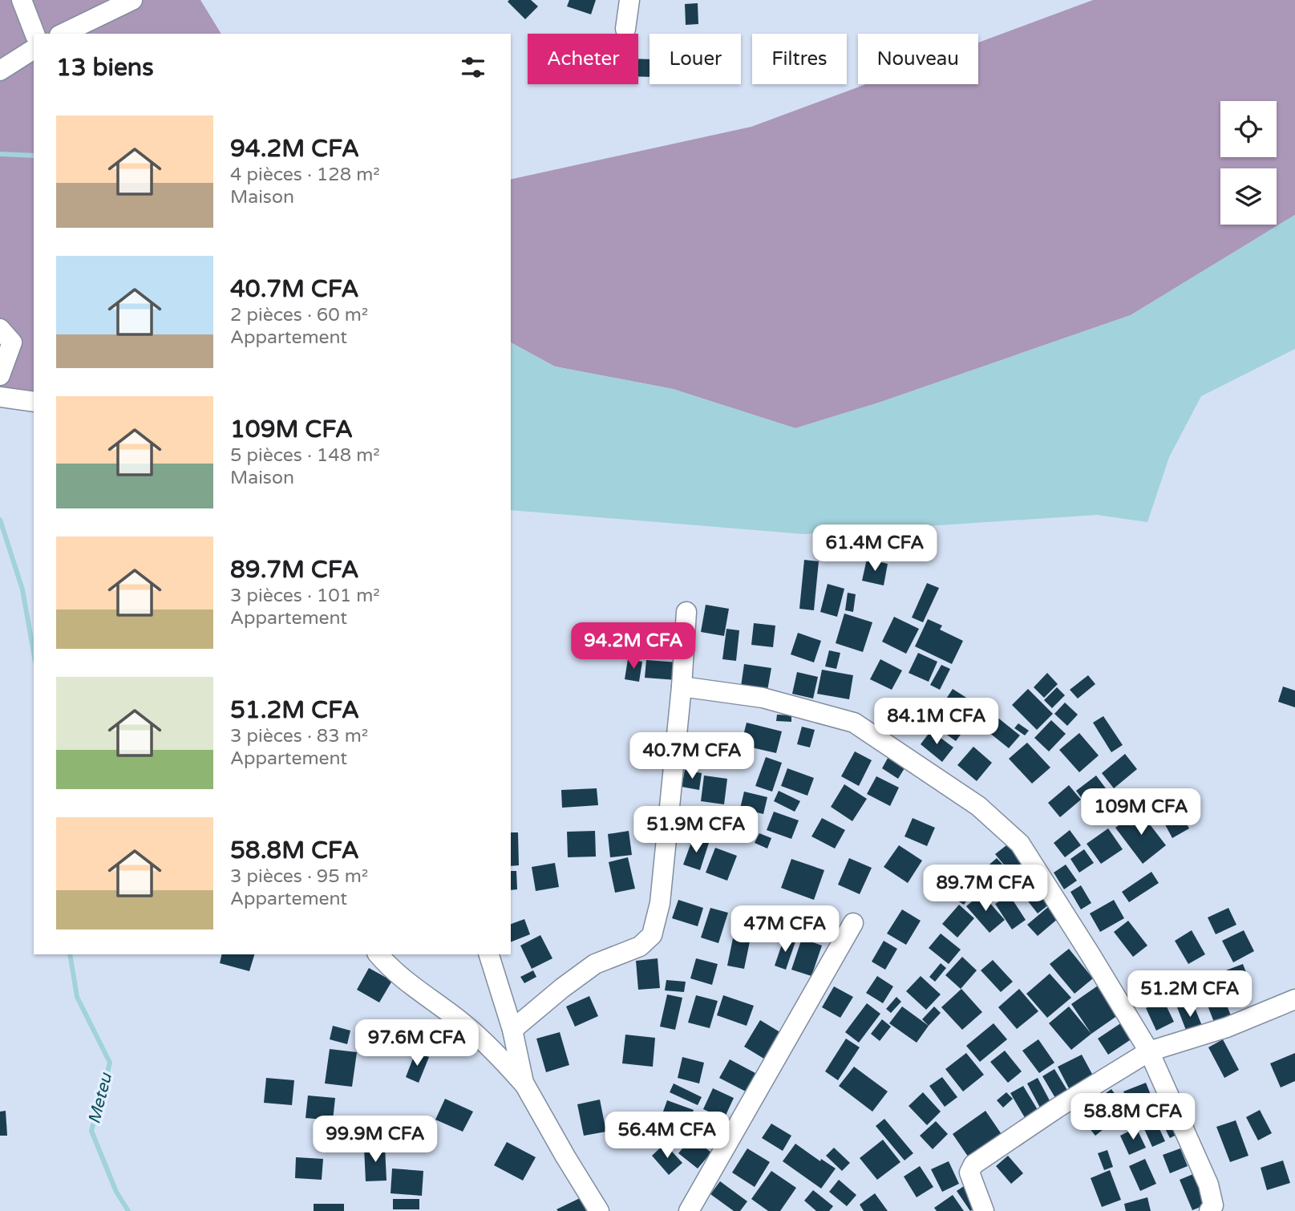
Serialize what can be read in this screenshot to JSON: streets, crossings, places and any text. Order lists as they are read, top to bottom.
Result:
{
  "water": ["Meteu"],
  "page": {
    "chip": [
      "Acheter",
      "Louer",
      "Filtres",
      "Nouveau"
    ],
    "heading": "13 biens",
    "list": [
      {
        "name": "94.2M CFA",
        "note": "4 pièces · 128 m² · Maison"
      },
      {
        "name": "40.7M CFA",
        "note": "2 pièces · 60 m² · Appartement"
      },
      {
        "name": "109M CFA",
        "note": "5 pièces · 148 m² · Maison"
      },
      {
        "name": "89.7M CFA",
        "note": "3 pièces · 101 m² · Appartement"
      },
      {
        "name": "51.2M CFA",
        "note": "3 pièces · 83 m² · Appartement"
      },
      {
        "name": "58.8M CFA",
        "note": "3 pièces · 95 m² · Appartement"
      }
    ],
    "price": [
      "61.4M CFA",
      "94.2M CFA",
      "84.1M CFA",
      "40.7M CFA",
      "109M CFA",
      "51.9M CFA",
      "89.7M CFA",
      "47M CFA",
      "51.2M CFA",
      "97.6M CFA",
      "58.8M CFA",
      "56.4M CFA",
      "99.9M CFA"
    ]
  }
}
